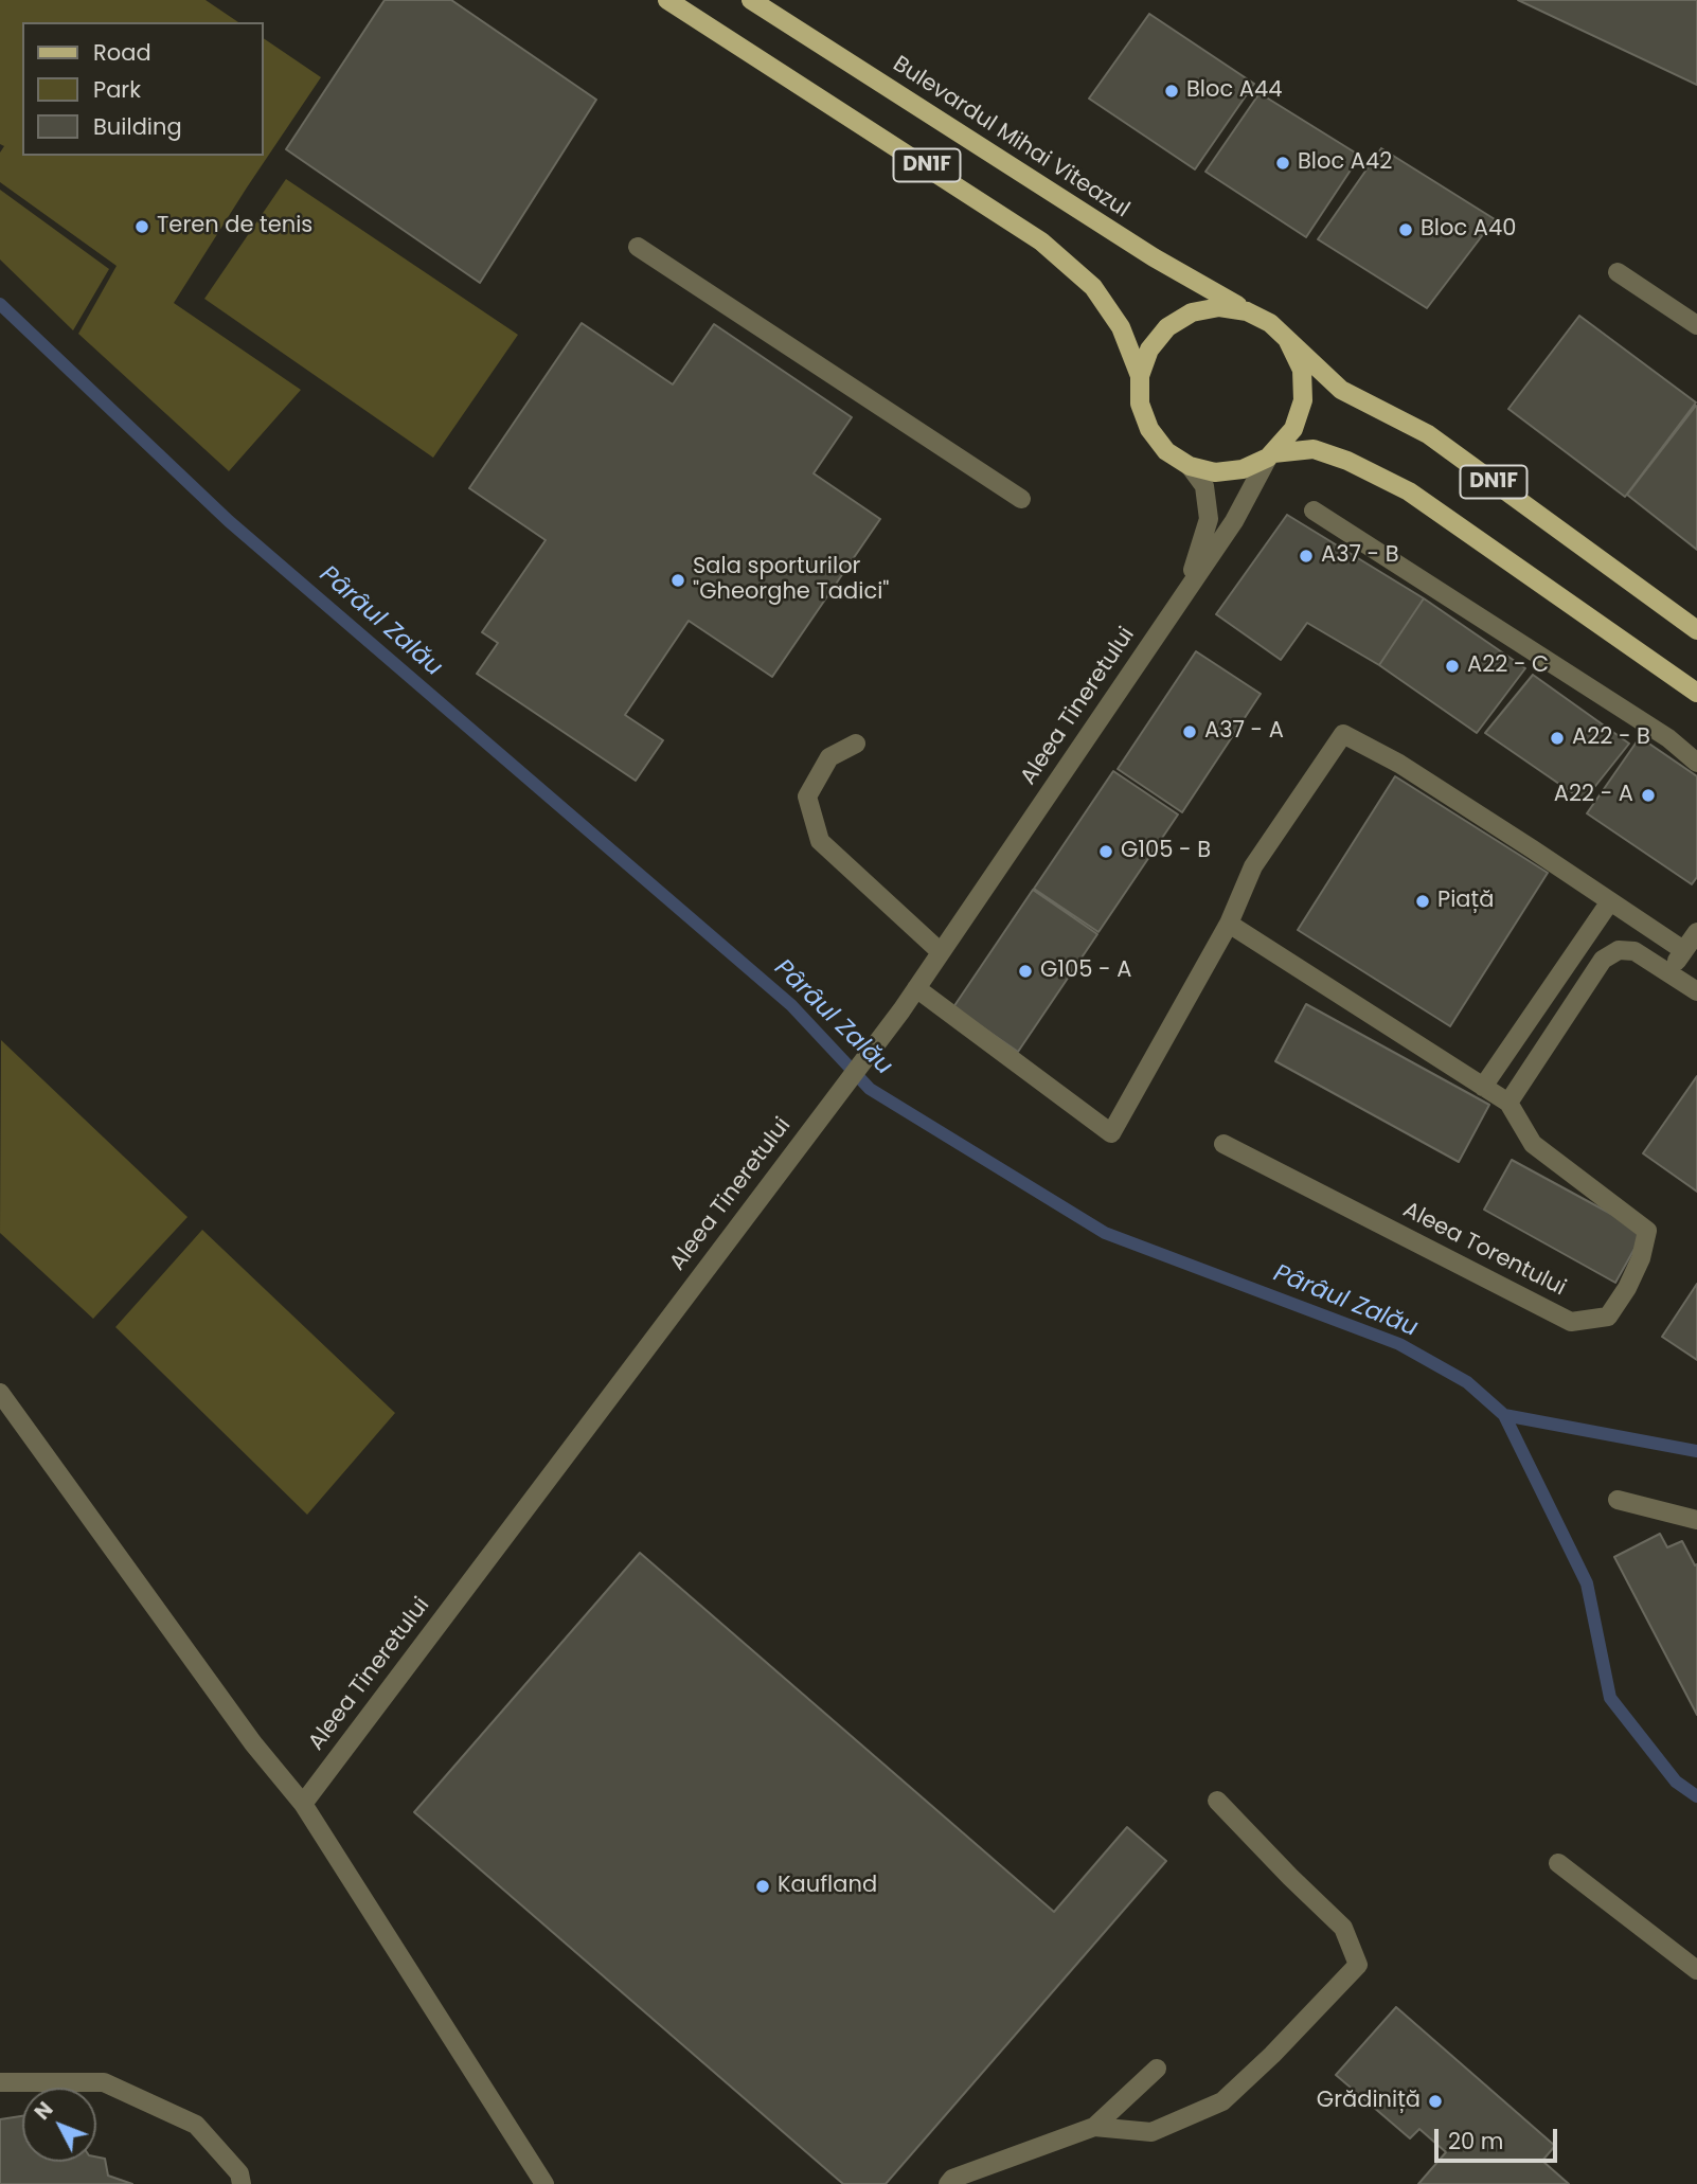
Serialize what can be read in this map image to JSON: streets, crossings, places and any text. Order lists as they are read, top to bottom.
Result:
{
  "streets": {
    "main road": ["Bulevardul Mihai Viteazul", "DN1F"],
    "street": ["Aleea Tineretului", "Aleea Torentului"]
  },
  "crossings": [
    ["Bulevardul Mihai Viteazul", "DN1F"],
    ["Bulevardul Mihai Viteazul", "Aleea Tineretului"],
    ["DN1F", "Aleea Tineretului"]
  ],
  "water": ["Pârâul Zalău"],
  "places": [
    "Bloc A44",
    "Bloc A42",
    "Teren de tenis",
    "Bloc A40",
    "A37 - B",
    "Sala sporturilor \"Gheorghe Tadici\"",
    "A22 - C",
    "A37 - A",
    "A22 - B",
    "A22 - A",
    "G105 - B",
    "Piață",
    "G105 - A",
    "Kaufland",
    "Grădiniță"
  ],
  "legend": ["Road", "Park", "Building"],
  "scale_bar": "20 m",
  "north": "top left"
}
